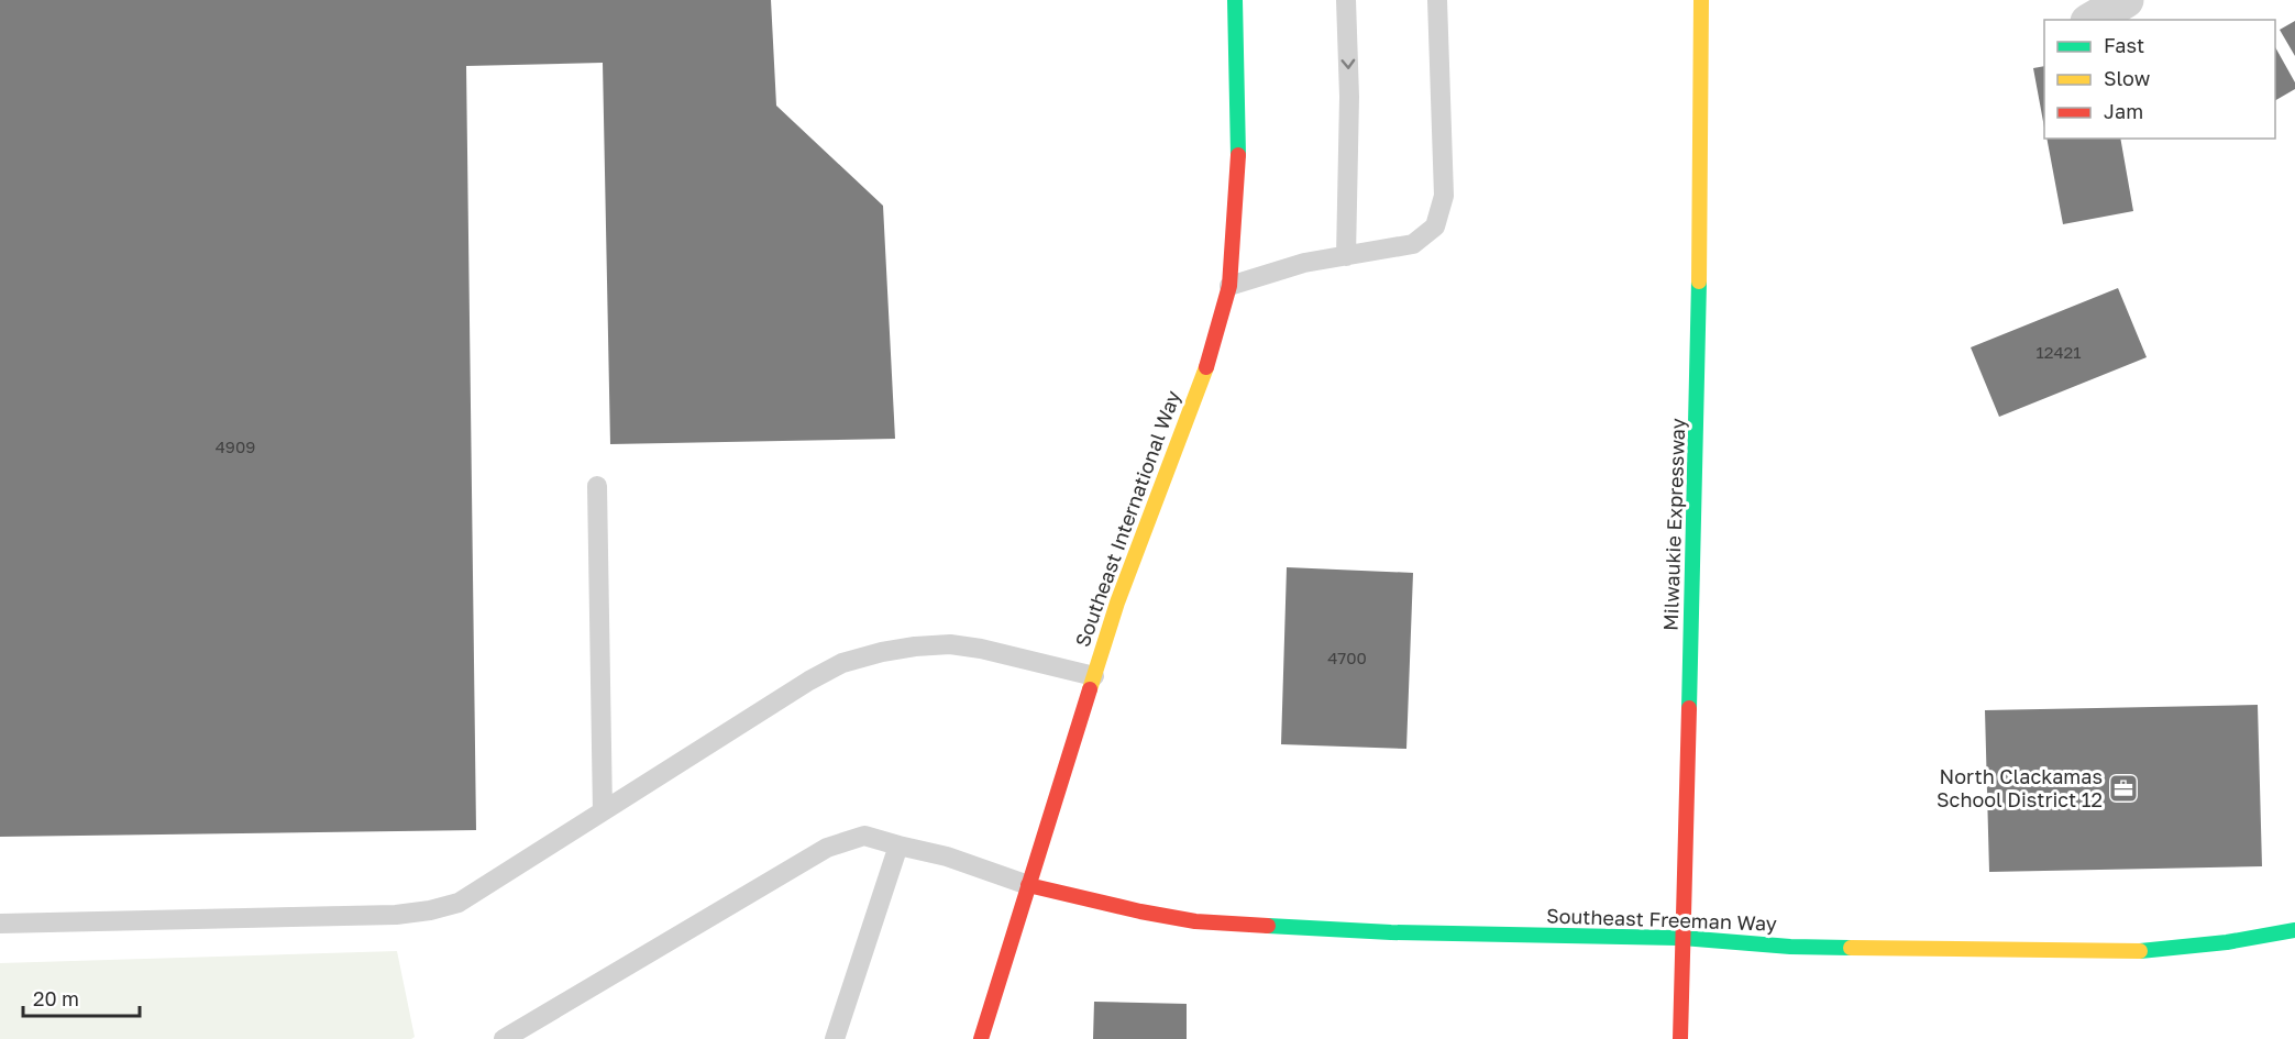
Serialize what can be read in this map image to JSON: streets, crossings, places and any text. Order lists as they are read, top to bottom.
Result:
{
  "streets": {
    "main road": ["Southeast International Way", "Milwaukie Expressway", "Southeast Freeman Way"]
  },
  "crossings": [
    ["Southeast International Way", "Southeast Freeman Way"],
    ["Milwaukie Expressway", "Southeast Freeman Way"]
  ],
  "places": {
    "office": ["North Clackamas School District 12"]
  },
  "house_numbers": ["12421", "4909", "4700"],
  "legend": ["Fast", "Slow", "Jam"],
  "scale_bar": "20 m"
}
